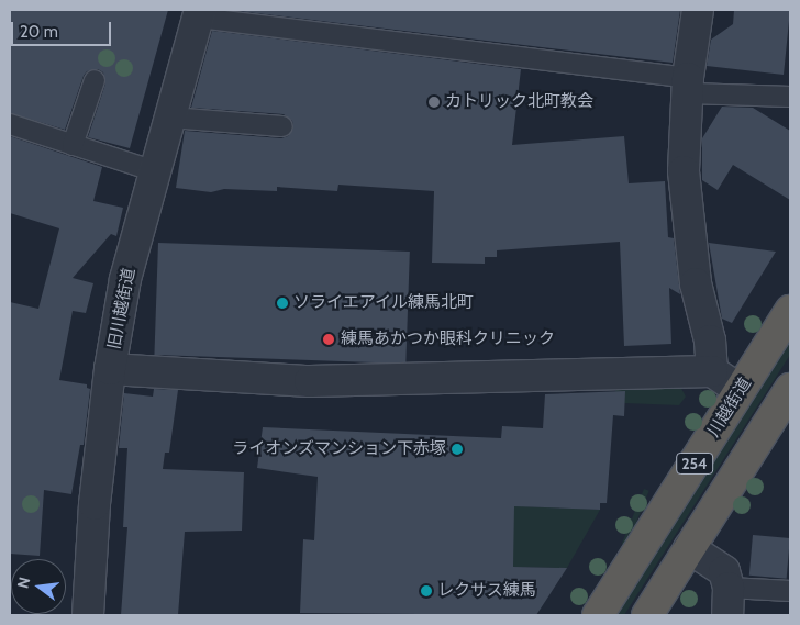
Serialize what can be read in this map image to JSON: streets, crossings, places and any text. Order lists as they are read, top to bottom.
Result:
{
  "streets": {
    "highway": ["川越街道", "254"],
    "street": ["旧川越街道"]
  },
  "places": [
    "カトリック北町教会",
    "ソライエアイル練馬北町",
    "練馬あかつか眼科クリニック",
    "ライオンズマンション下赤塚",
    "レクサス練馬"
  ],
  "scale_bar": "20 m",
  "north": "left"
}
